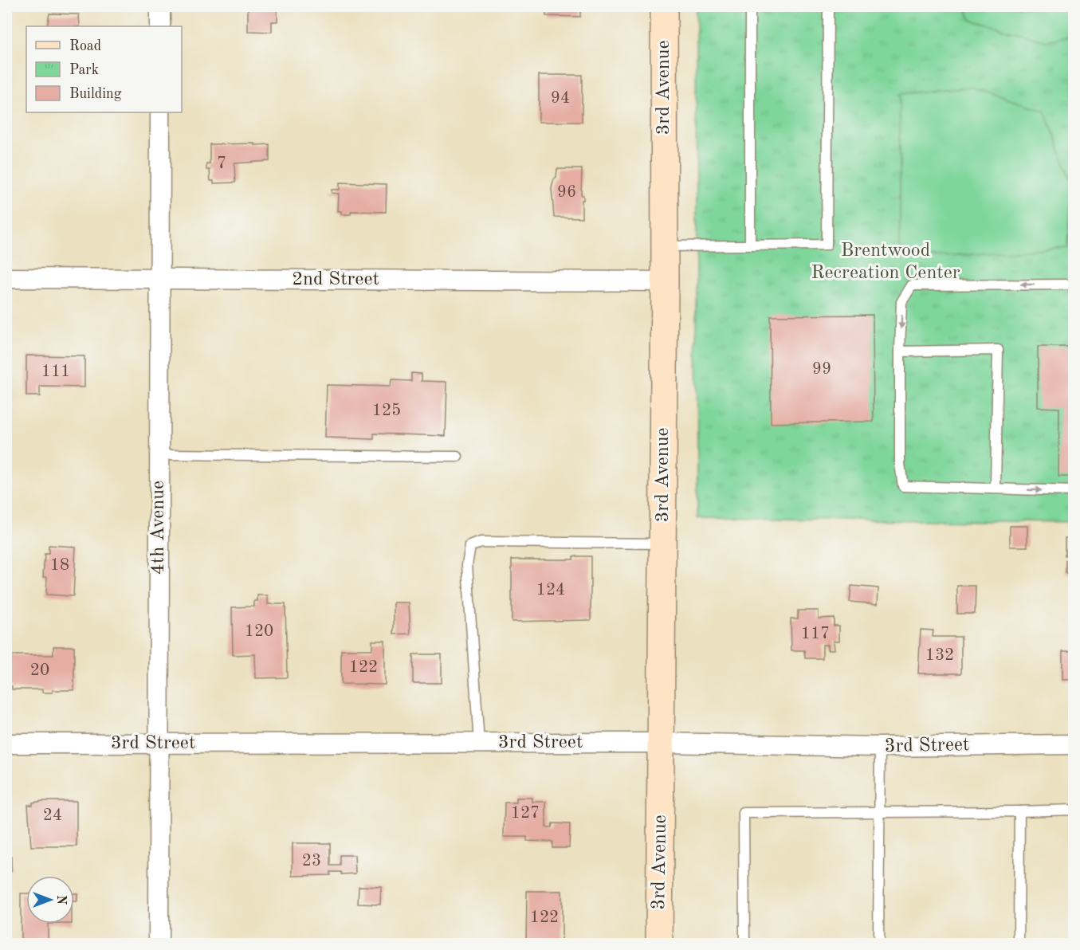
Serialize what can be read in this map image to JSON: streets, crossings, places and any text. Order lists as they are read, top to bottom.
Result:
{
  "streets": {
    "street": [
      "3rd Avenue",
      "2nd Street",
      "4th Avenue",
      "3rd Street"
    ]
  },
  "crossings": [
    ["3rd Avenue", "2nd Street"],
    ["3rd Avenue", "3rd Street"],
    ["2nd Street", "4th Avenue"],
    ["4th Avenue", "3rd Street"]
  ],
  "parks": ["Brentwood Recreation Center"],
  "house_numbers": [
    "94",
    "7",
    "96",
    "99",
    "111",
    "125",
    "18",
    "124",
    "120",
    "117",
    "132",
    "122",
    "20",
    "127",
    "24",
    "23",
    "122"
  ],
  "legend": ["Road", "Park", "Building"],
  "north": "right"
}
